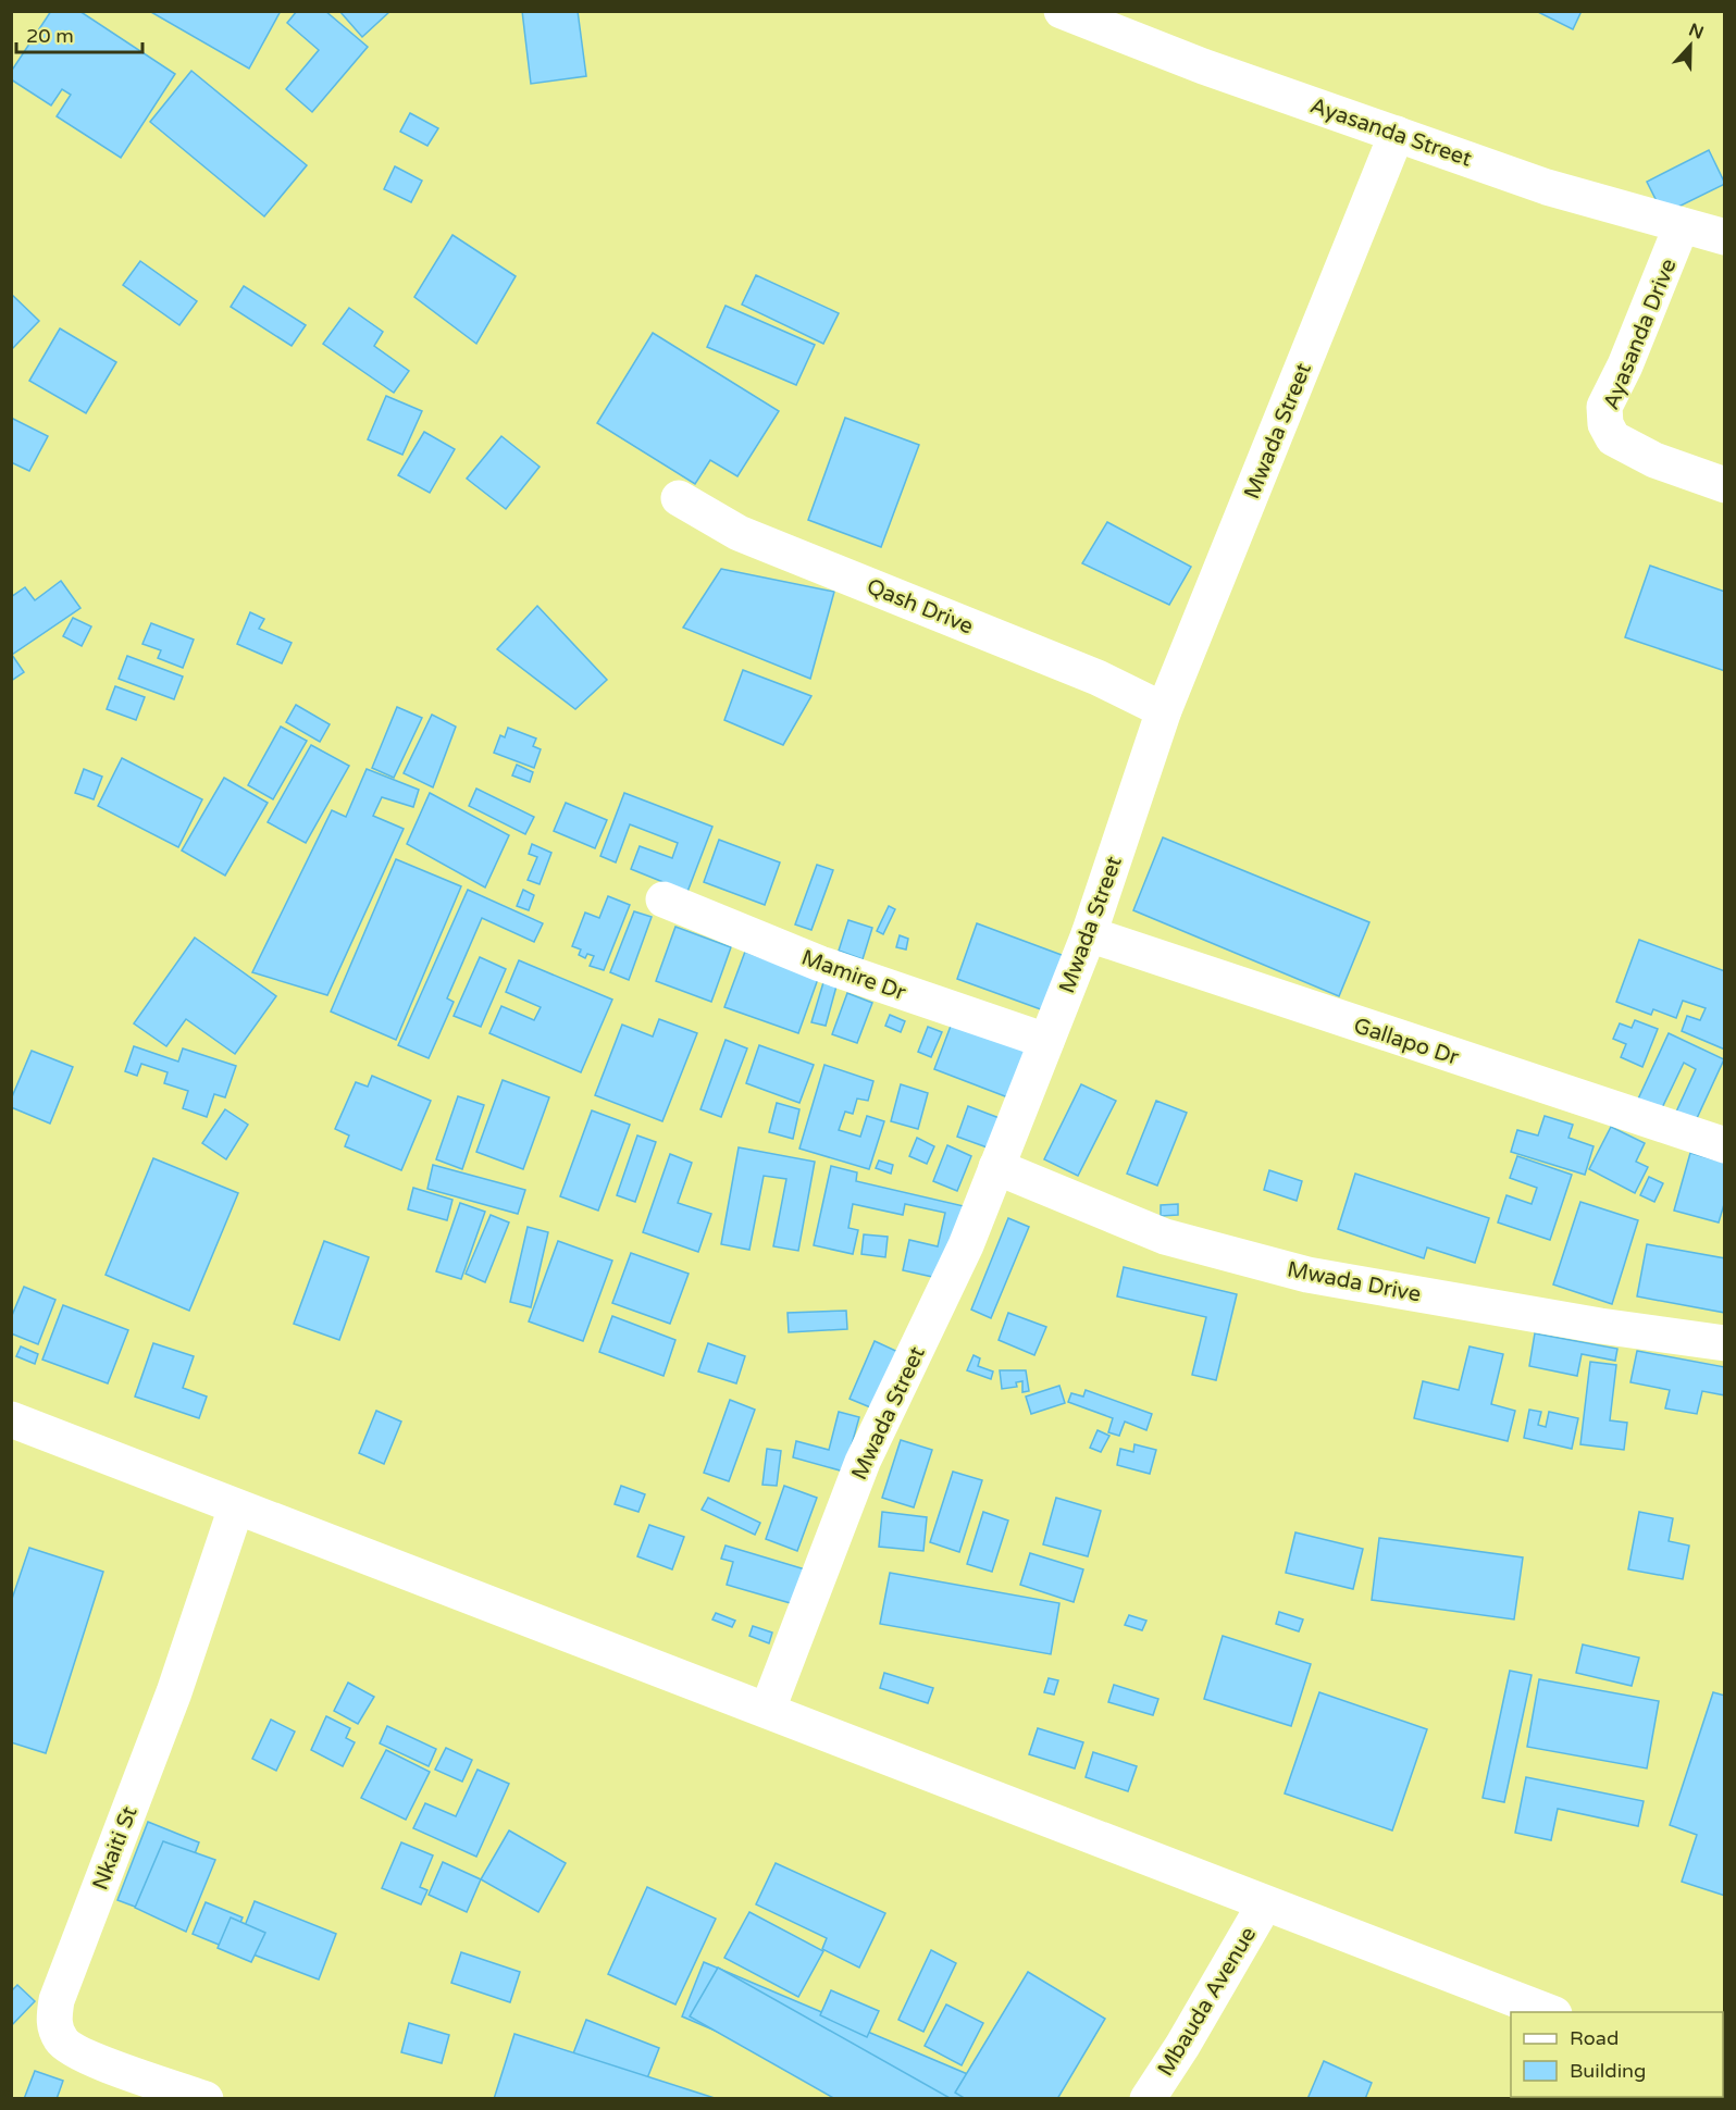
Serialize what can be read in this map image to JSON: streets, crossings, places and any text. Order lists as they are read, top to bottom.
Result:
{
  "streets": {
    "main road": [
      "Ayasanda Street",
      "Ayasanda Drive",
      "Mwada Street",
      "Qash Drive",
      "Mamire Dr",
      "Gallapo Dr",
      "Mwada Drive",
      "Nkaiti St",
      "Mbauda Avenue"
    ]
  },
  "crossings": [
    ["Ayasanda Street", "Ayasanda Drive"],
    ["Ayasanda Street", "Mwada Street"],
    ["Mwada Street", "Qash Drive"],
    ["Mwada Street", "Mamire Dr"],
    ["Mwada Street", "Gallapo Dr"],
    ["Mwada Street", "Mwada Drive"]
  ],
  "legend": ["Road", "Building"],
  "scale_bar": "20 m",
  "north": "top"
}
